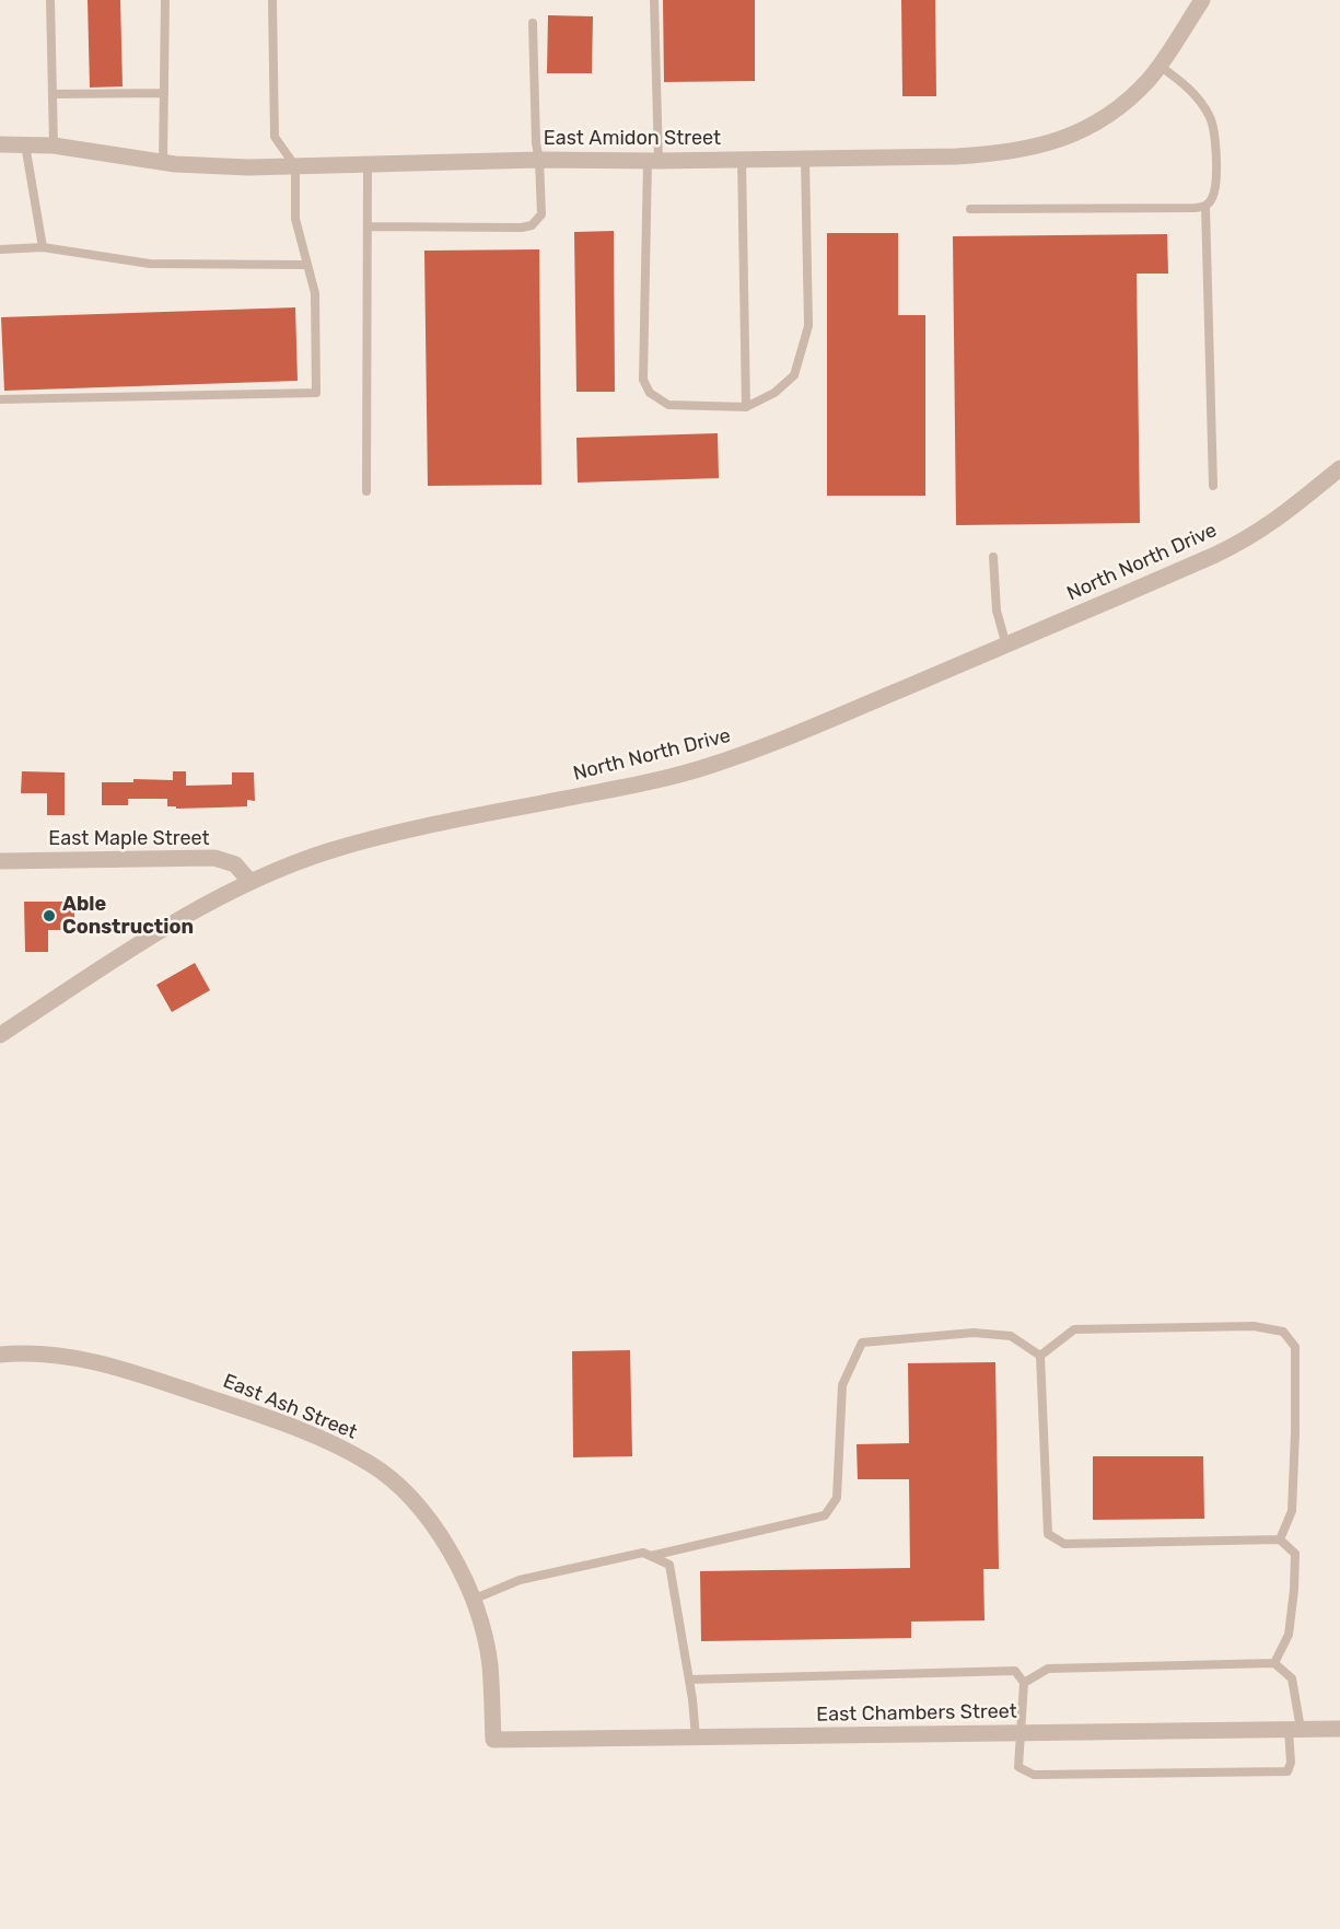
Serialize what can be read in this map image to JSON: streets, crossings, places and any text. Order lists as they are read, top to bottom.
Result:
{
  "streets": {
    "street": [
      "East Amidon Street",
      "North North Drive",
      "East Maple Street",
      "East Ash Street",
      "East Chambers Street"
    ]
  },
  "crossings": [
    ["North North Drive", "East Maple Street"],
    ["East Ash Street", "East Chambers Street"]
  ],
  "places": ["Able Construction"]
}
